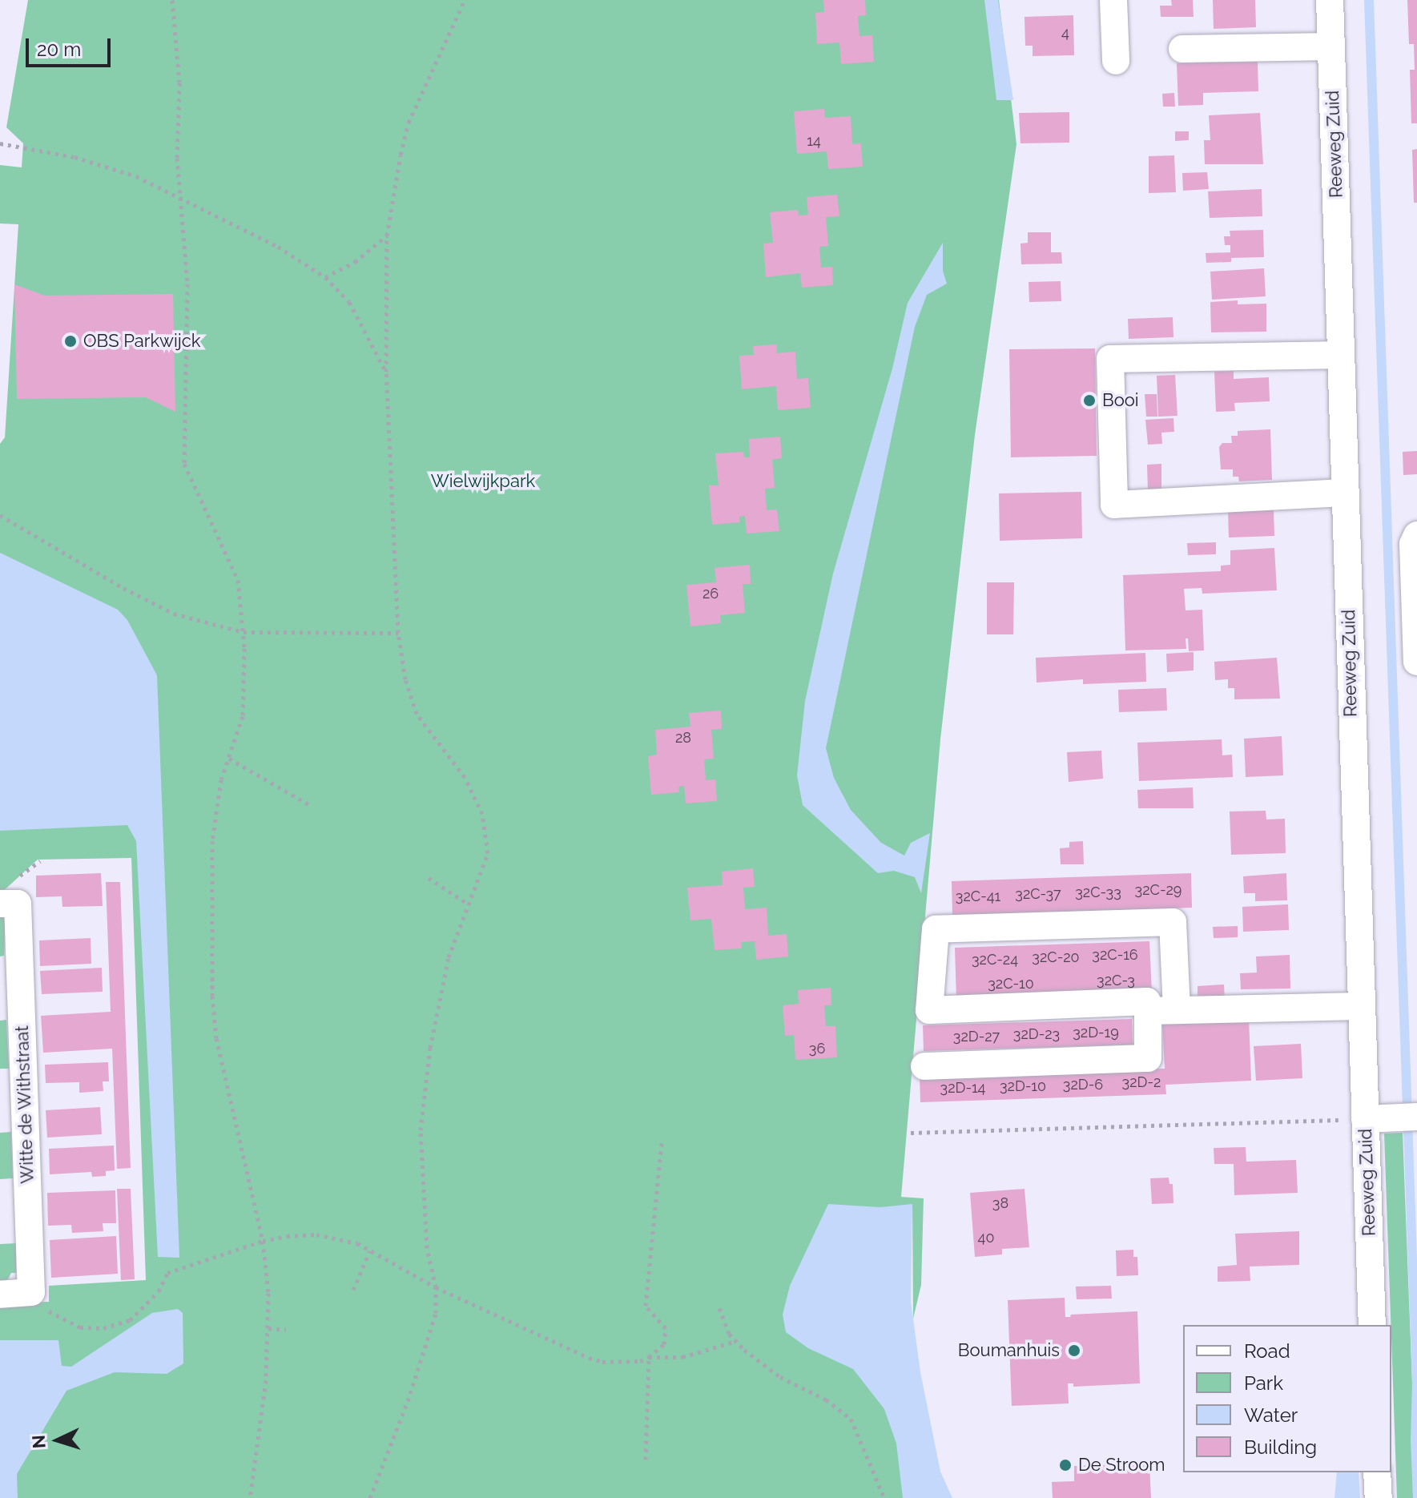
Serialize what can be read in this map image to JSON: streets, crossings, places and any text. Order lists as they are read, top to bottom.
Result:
{
  "streets": {
    "street": ["Reeweg Zuid", "Witte de Withstraat"]
  },
  "parks": ["Wielwijkpark"],
  "places": [
    "OBS Parkwijck",
    "Booi",
    "Boumanhuis",
    "De Stroom"
  ],
  "house_numbers": [
    "4",
    "14",
    "26",
    "28",
    "32C-29",
    "32C-33",
    "32C-37",
    "32C-41",
    "32C-16",
    "32C-20",
    "32C-24",
    "32C-3",
    "32C-10",
    "32D-19",
    "32D-23",
    "32D-27",
    "36",
    "32D-2",
    "32D-6",
    "32D-10",
    "32D-14",
    "38",
    "40"
  ],
  "legend": [
    "Road",
    "Park",
    "Water",
    "Building"
  ],
  "scale_bar": "20 m",
  "north": "left"
}
